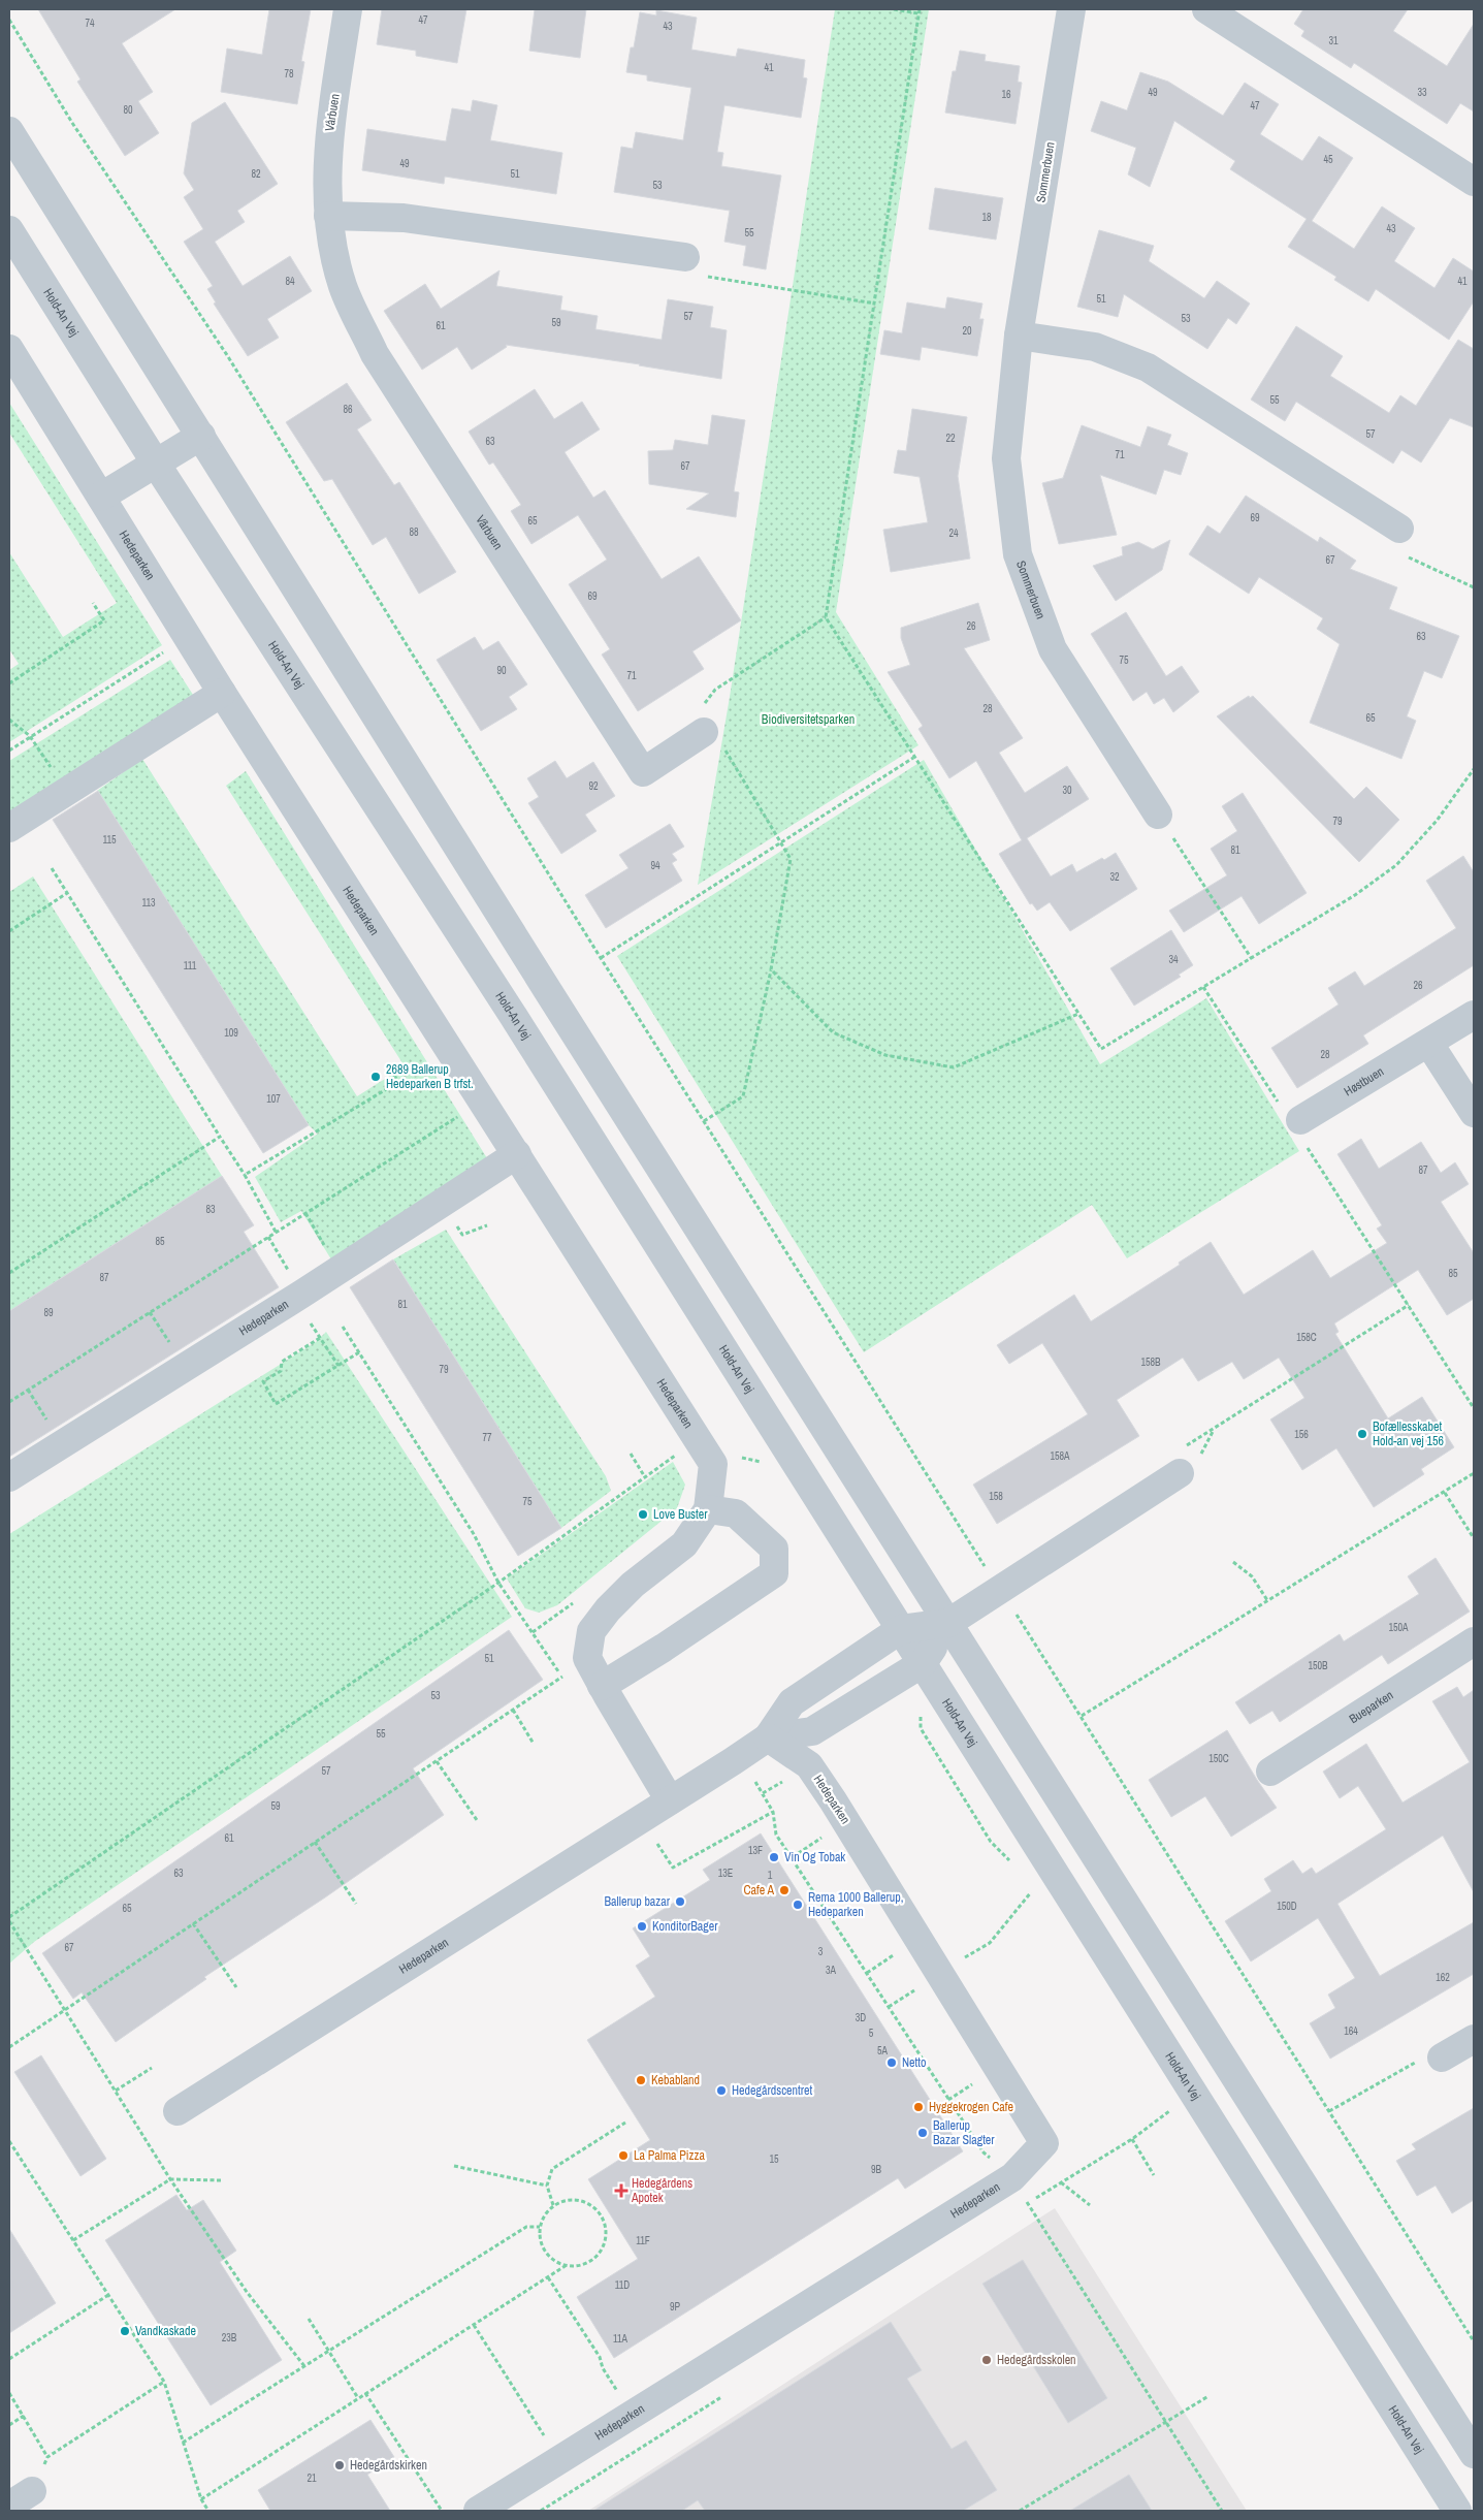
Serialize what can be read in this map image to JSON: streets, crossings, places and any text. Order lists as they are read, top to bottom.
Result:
{
  "streets": {
    "street": [
      "Vårbuen",
      "Sommerbuen",
      "Hold-An Vej",
      "Hedeparken",
      "Høstbuen",
      "Bueparken"
    ]
  },
  "crossings": [
    ["Hold-An Vej", "Hedeparken"]
  ],
  "parks": ["Biodiversitetsparken"],
  "places": {
    "other": [
      "2689 Ballerup Hedeparken B trfst.",
      "Bofællesskabet Hold-an vej 156",
      "Love Buster",
      "Vin Og Tobak",
      "Cafe A",
      "Ballerup bazar",
      "Rema 1000 Ballerup, Hedeparken",
      "KonditorBager",
      "Netto",
      "Kebabland",
      "Hedegårdscentret",
      "Hyggekrogen Cafe",
      "Ballerup Bazar Slagter",
      "La Palma Pizza",
      "Vandkaskade",
      "Hedegårdsskolen",
      "Hedegårdskirken"
    ],
    "health": ["Hedegårdens Apotek"]
  },
  "house_numbers": [
    "47",
    "74",
    "43",
    "31",
    "41",
    "78",
    "49",
    "33",
    "16",
    "47",
    "80",
    "45",
    "49",
    "82",
    "51",
    "53",
    "18",
    "43",
    "55",
    "84",
    "41",
    "51",
    "57",
    "53",
    "59",
    "61",
    "20",
    "55",
    "86",
    "57",
    "22",
    "63",
    "71",
    "67",
    "69",
    "65",
    "88",
    "24",
    "67",
    "69",
    "26",
    "63",
    "75",
    "90",
    "71",
    "28",
    "65",
    "92",
    "30",
    "79",
    "115",
    "81",
    "94",
    "32",
    "113",
    "34",
    "111",
    "26",
    "109",
    "28",
    "107",
    "87",
    "83",
    "85",
    "85",
    "87",
    "81",
    "89",
    "158C",
    "158B",
    "79",
    "156",
    "77",
    "158A",
    "158",
    "75",
    "150A",
    "51",
    "150B",
    "53",
    "55",
    "150C",
    "57",
    "59",
    "61",
    "13F",
    "63",
    "13E",
    "1",
    "150D",
    "65",
    "67",
    "3",
    "3A",
    "162",
    "3D",
    "164",
    "5",
    "5A",
    "15",
    "9B",
    "11F",
    "11D",
    "9P",
    "23B",
    "11A",
    "21"
  ]
}
